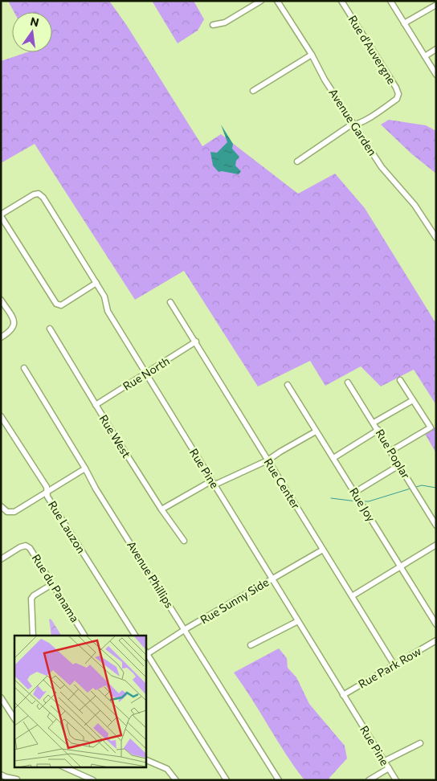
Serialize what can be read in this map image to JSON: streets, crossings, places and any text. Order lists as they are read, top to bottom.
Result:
{
  "streets": {
    "street": [
      "Rue d'Auvergne",
      "Avenue Garden",
      "Rue North",
      "Rue West",
      "Rue Poplar",
      "Rue Pine",
      "Rue Center",
      "Rue Joy",
      "Rue Lauzon",
      "Avenue Phillips",
      "Rue du Panama",
      "Rue Sunny Side",
      "Rue Park Row"
    ]
  },
  "crossings": [
    ["Rue d'Auvergne", "Avenue Garden"],
    ["Rue North", "Rue West"],
    ["Rue North", "Rue Pine"],
    ["Rue North", "Rue Center"],
    ["Rue Pine", "Rue Sunny Side"],
    ["Rue Pine", "Rue Park Row"],
    ["Rue Center", "Rue Sunny Side"],
    ["Rue Center", "Rue Park Row"],
    ["Avenue Phillips", "Rue Sunny Side"]
  ],
  "north": "top"
}
